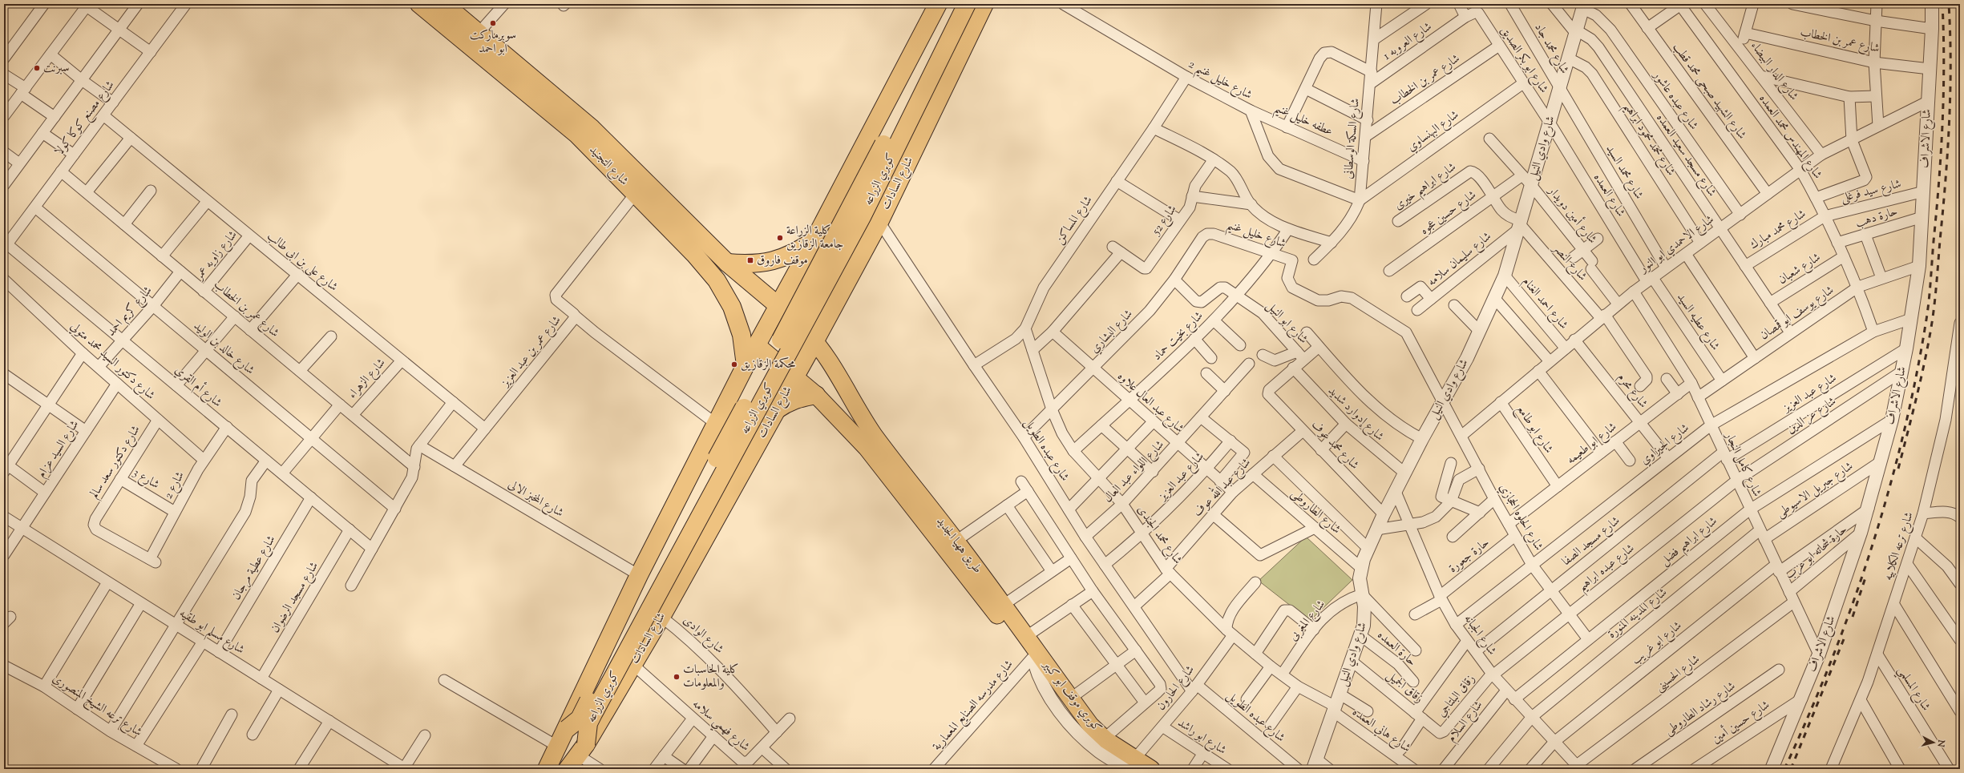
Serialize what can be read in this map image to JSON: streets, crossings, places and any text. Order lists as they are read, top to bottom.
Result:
{
  "streets": {
    "highway": ["شارع التجنيد", "كوبري الزراعه", "شارع السادات"],
    "main road": ["طريق ههيا الجديد", "كوبري موقف ابو كبير"],
    "street": [
      "شارع عمر بن الخطاب",
      "شارع العروبه 1",
      "شارع محمد جاد",
      "شارع ابو بكر الصديق",
      "شارع الدار البيضاء",
      "شارع خليل غنيم 2",
      "شارع الشهيد صبحى محمد قطب",
      "شارع عبده عاشور",
      "شارع مصنع كوكا كولا",
      "عطفه خليل غنيم",
      "شارع البهنساوي",
      "شارع المهندس محمد العمده",
      "شارع السكة الوسطانى",
      "شارع الاشراف",
      "شارع محمد محمود ابراهيم",
      "شارع وادي النيل",
      "شارع مسجد سعيد العمده",
      "شارع محمد السيد",
      "شارع ابراهيم خيرى",
      "شارع سيد فرغلى",
      "شارع العمده",
      "شارع حسين عجوه",
      "شارع أمين دويدار",
      "حارة دهب",
      "شارع المساكن",
      "شارع 52",
      "شارع محمد مبارك",
      "شارع خليل غنيم",
      "شارع الاحمدي ابو النور",
      "شارع زاويه عمر",
      "شارع سليمان سلامه",
      "شارع على بن ابى طالب",
      "شارع النصر",
      "شارع شعبان",
      "شارع احمد الغنام",
      "شارع كريم احمد",
      "شارع يوسف ابو قمصان",
      "شارع عطيه السيد",
      "شارع ابو النيل",
      "شارع البشاري",
      "شارع بخيت حماد",
      "شارع خالد بن الوليد",
      "شارع عمر بن عبد العزيز",
      "شارع دكتور السيد محمد متولي",
      "شارع الزهراء",
      "شارع أم القري",
      "شارع محرم",
      "شارع عبد العزيز",
      "شارع عبد العال علاوه",
      "شارع إدوارد شديد",
      "شارع عز الدين",
      "شارع ابو طامع",
      "شارع ابو طعيمه",
      "شارع الجيزاوي",
      "شارع محمد عوف",
      "شارع السيد عزام",
      "شارع عبده الطويل",
      "شارع دكتور سعد سالم",
      "شارع كامل النجار",
      "شارع اللواء عبد العال",
      "شارع 3",
      "شارع 2",
      "شارع عبد الله عوف",
      "شارع جبريل الاسيوطى",
      "شارع المخبز الالى",
      "شارع الطاروطى",
      "شارع الحلوه الحجازي",
      "شارع محمد الجندى",
      "شارع مسجد الصفا",
      "شارع ابراهيم فضل",
      "شارع ترعه الكلابيه",
      "حارة شحاته ابو عزب",
      "حارة جعورة",
      "شارع عطية مرجان",
      "شارع عبده ابراهيم",
      "شارع مسجد الرضوان",
      "شارع المدينه المنورة",
      "شارع المغربى",
      "شارع مسلم ابو طقيه",
      "شارع الوادى",
      "شارع الجبانه",
      "شارع ابو غريب",
      "حارة العمده",
      "شارع الحسينى",
      "زقاق الجميل",
      "شارع الحارون",
      "شارع المسلمي",
      "زقاق البلتاجي",
      "شارع ترعه الشيخ المنصورى",
      "شارع مدرسه الصنايع المعمارية",
      "شارع رشاد الطاروطى",
      "شارع السلام",
      "شارع حسين أمين",
      "شارع فهمي سلامه",
      "شارع هاني العمده",
      "شارع ابو راشد"
    ]
  },
  "crossings": [
    ["شارع عمر بن الخطاب", "شارع ابو بكر الصديق"],
    ["شارع عمر بن الخطاب", "شارع مصنع كوكا كولا"],
    ["شارع عمر بن الخطاب", "شارع السكة الوسطانى"],
    ["شارع عمر بن الخطاب", "شارع الاشراف"],
    ["شارع عمر بن الخطاب", "شارع زاويه عمر"],
    ["شارع عمر بن الخطاب", "شارع كريم احمد"],
    ["شارع عمر بن الخطاب", "شارع الزهراء"],
    ["شارع العروبه 1", "شارع ابو بكر الصديق"],
    ["شارع العروبه 1", "شارع السكة الوسطانى"],
    ["شارع محمد جاد", "شارع وادي النيل"],
    ["شارع محمد جاد", "شارع محمد السيد"],
    ["شارع ابو بكر الصديق", "شارع البهنساوي"],
    ["شارع ابو بكر الصديق", "شارع وادي النيل"],
    ["شارع ابو بكر الصديق", "شارع العمده"],
    ["شارع الدار البيضاء", "شارع الاحمدي ابو النور"],
    ["شارع خليل غنيم 2", "عطفه خليل غنيم"],
    ["شارع خليل غنيم 2", "شارع البهنساوي"],
    ["شارع خليل غنيم 2", "شارع السكة الوسطانى"],
    ["شارع خليل غنيم 2", "شارع المساكن"],
    ["شارع الشهيد صبحى محمد قطب", "شارع الاحمدي ابو النور"],
    ["شارع عبده عاشور", "شارع وادي النيل"],
    ["شارع عبده عاشور", "شارع الاحمدي ابو النور"],
    ["شارع مصنع كوكا كولا", "شارع على بن ابى طالب"],
    ["شارع مصنع كوكا كولا", "شارع خالد بن الوليد"],
    ["شارع مصنع كوكا كولا", "شارع أم القري"],
    ["عطفه خليل غنيم", "شارع السكة الوسطانى"],
    ["شارع البهنساوي", "شارع السكة الوسطانى"],
    ["شارع المهندس محمد العمده", "شارع سيد فرغلى"],
    ["شارع المهندس محمد العمده", "حارة دهب"],
    ["شارع المهندس محمد العمده", "شارع محمد مبارك"],
    ["شارع المهندس محمد العمده", "شارع الاحمدي ابو النور"],
    ["شارع المهندس محمد العمده", "شارع شعبان"],
    ["شارع المهندس محمد العمده", "شارع يوسف ابو قمصان"],
    ["شارع المهندس محمد العمده", "شارع الجيزاوي"],
    ["شارع الاشراف", "شارع سيد فرغلى"],
    ["شارع الاشراف", "حارة دهب"],
    ["شارع الاشراف", "شارع الاحمدي ابو النور"],
    ["شارع الاشراف", "شارع يوسف ابو قمصان"],
    ["شارع الاشراف", "شارع عبد العزيز"],
    ["شارع الاشراف", "شارع عز الدين"],
    ["شارع الاشراف", "شارع الجيزاوي"],
    ["شارع الاشراف", "شارع كامل النجار"],
    ["شارع الاشراف", "شارع جبريل الاسيوطى"],
    ["شارع الاشراف", "شارع ابراهيم فضل"],
    ["شارع الاشراف", "حارة شحاته ابو عزب"],
    ["شارع الاشراف", "شارع ابو غريب"],
    ["شارع الاشراف", "شارع حسين أمين"],
    ["شارع محمد محمود ابراهيم", "شارع وادي النيل"],
    ["شارع محمد محمود ابراهيم", "شارع الاحمدي ابو النور"],
    ["شارع وادي النيل", "شارع مسجد سعيد العمده"],
    ["شارع وادي النيل", "شارع محمد السيد"],
    ["شارع وادي النيل", "شارع ابراهيم خيرى"],
    ["شارع وادي النيل", "شارع العمده"],
    ["شارع وادي النيل", "شارع أمين دويدار"],
    ["شارع وادي النيل", "شارع خليل غنيم"],
    ["شارع وادي النيل", "شارع سليمان سلامه"],
    ["شارع وادي النيل", "شارع النصر"],
    ["شارع وادي النيل", "شارع احمد الغنام"],
    ["شارع وادي النيل", "شارع ابو النيل"],
    ["شارع وادي النيل", "شارع إدوارد شديد"],
    ["شارع وادي النيل", "شارع محمد عوف"],
    ["شارع وادي النيل", "شارع الطاروطى"],
    ["شارع وادي النيل", "شارع الحلوه الحجازي"],
    ["شارع وادي النيل", "شارع محمد الجندى"],
    ["شارع وادي النيل", "شارع المغربى"],
    ["شارع وادي النيل", "شارع الجبانه"],
    ["شارع وادي النيل", "حارة العمده"],
    ["شارع وادي النيل", "زقاق الجميل"],
    ["شارع وادي النيل", "شارع هاني العمده"],
    ["شارع مسجد سعيد العمده", "شارع محمد مبارك"],
    ["شارع مسجد سعيد العمده", "شارع الاحمدي ابو النور"],
    ["شارع مسجد سعيد العمده", "شارع شعبان"],
    ["شارع مسجد سعيد العمده", "شارع يوسف ابو قمصان"],
    ["شارع التجنيد", "شارع عمر بن عبد العزيز"],
    ["شارع التجنيد", "طريق ههيا الجديد"],
    ["شارع محمد السيد", "شارع الاحمدي ابو النور"],
    ["كوبري الزراعه", "شارع السادات"],
    ["شارع السادات", "شارع عبده الطويل"],
    ["شارع السادات", "طريق ههيا الجديد"],
    ["شارع السادات", "شارع الوادى"],
    ["شارع السادات", "شارع فهمي سلامه"],
    ["شارع ابراهيم خيرى", "شارع حسين عجوه"],
    ["شارع ابراهيم خيرى", "شارع سليمان سلامه"],
    ["شارع ابراهيم خيرى", "شارع النصر"],
    ["شارع سيد فرغلى", "شارع محمد مبارك"],
    ["شارع العمده", "شارع الاحمدي ابو النور"],
    ["شارع العمده", "شارع عطيه السيد"],
    ["شارع حسين عجوه", "شارع أمين دويدار"],
    ["شارع أمين دويدار", "شارع الاحمدي ابو النور"],
    ["شارع المساكن", "شارع عبده الطويل"],
    ["شارع المساكن", "شارع محمد الجندى"],
    ["شارع 52", "شارع عبد العال علاوه"],
    ["شارع 52", "شارع محمد الجندى"],
    ["شارع خليل غنيم", "شارع البشاري"],
    ["شارع خليل غنيم", "شارع بخيت حماد"],
    ["شارع خليل غنيم", "شارع الحلوه الحجازي"],
    ["شارع الاحمدي ابو النور", "شارع النصر"],
    ["شارع الاحمدي ابو النور", "شارع احمد الغنام"],
    ["شارع الاحمدي ابو النور", "شارع عطيه السيد"],
    ["شارع الاحمدي ابو النور", "شارع محرم"],
    ["شارع الاحمدي ابو النور", "شارع ابو طامع"],
    ["شارع الاحمدي ابو النور", "شارع كامل النجار"],
    ["شارع الاحمدي ابو النور", "شارع الحلوه الحجازي"],
    ["شارع زاويه عمر", "شارع على بن ابى طالب"],
    ["شارع سليمان سلامه", "شارع النصر"],
    ["شارع على بن ابى طالب", "شارع عمر بن عبد العزيز"],
    ["شارع على بن ابى طالب", "شارع الزهراء"],
    ["شارع كريم احمد", "شارع خالد بن الوليد"],
    ["شارع كريم احمد", "شارع دكتور السيد محمد متولي"],
    ["شارع كريم احمد", "شارع أم القري"],
    ["شارع يوسف ابو قمصان", "شارع عطيه السيد"],
    ["شارع يوسف ابو قمصان", "شارع كامل النجار"],
    ["شارع ابو النيل", "شارع البشاري"],
    ["شارع ابو النيل", "شارع بخيت حماد"],
    ["شارع البشاري", "شارع عبد العال علاوه"],
    ["شارع البشاري", "شارع عبده الطويل"],
    ["شارع البشاري", "شارع محمد الجندى"],
    ["شارع بخيت حماد", "شارع عبد العال علاوه"],
    ["شارع بخيت حماد", "شارع محمد الجندى"],
    ["شارع عمر بن عبد العزيز", "شارع المخبز الالى"],
    ["شارع دكتور السيد محمد متولي", "شارع السيد عزام"],
    ["شارع دكتور السيد محمد متولي", "شارع دكتور سعد سالم"],
    ["شارع دكتور السيد محمد متولي", "شارع 2"],
    ["شارع أم القري", "شارع 2"],
    ["شارع أم القري", "شارع عطية مرجان"],
    ["شارع أم القري", "شارع مسجد الرضوان"],
    ["شارع محرم", "شارع ابو طعيمه"],
    ["شارع محرم", "شارع الجيزاوي"],
    ["شارع عبد العزيز", "شارع عبد العال علاوه"],
    ["شارع عبد العزيز", "شارع عبده الطويل"],
    ["شارع عبد العزيز", "شارع كامل النجار"],
    ["شارع عبد العزيز", "شارع محمد الجندى"],
    ["شارع عبد العزيز", "شارع مسجد الصفا"],
    ["شارع عبد العال علاوه", "شارع اللواء عبد العال"],
    ["شارع عبد العال علاوه", "شارع عبد الله عوف"],
    ["شارع إدوارد شديد", "شارع محمد عوف"],
    ["شارع عز الدين", "شارع كامل النجار"],
    ["شارع عز الدين", "شارع عبده ابراهيم"],
    ["شارع ابو طامع", "شارع ابو طعيمه"],
    ["شارع ابو طعيمه", "شارع كامل النجار"],
    ["شارع ابو طعيمه", "شارع الحلوه الحجازي"],
    ["شارع الجيزاوي", "شارع كامل النجار"],
    ["شارع الجيزاوي", "شارع الحلوه الحجازي"],
    ["شارع الجيزاوي", "شارع الجبانه"],
    ["شارع محمد عوف", "شارع عبد الله عوف"],
    ["شارع السيد عزام", "شارع مسلم ابو طقيه"],
    ["شارع عبده الطويل", "شارع اللواء عبد العال"],
    ["شارع عبده الطويل", "شارع عبد الله عوف"],
    ["شارع عبده الطويل", "شارع الحارون"],
    ["شارع دكتور سعد سالم", "شارع 3"],
    ["شارع دكتور سعد سالم", "شارع 2"],
    ["شارع كامل النجار", "شارع جبريل الاسيوطى"],
    ["شارع كامل النجار", "شارع مسجد الصفا"],
    ["شارع كامل النجار", "شارع ابراهيم فضل"],
    ["شارع كامل النجار", "حارة شحاته ابو عزب"],
    ["شارع كامل النجار", "شارع عبده ابراهيم"],
    ["شارع كامل النجار", "شارع المدينه المنورة"],
    ["شارع كامل النجار", "شارع ابو غريب"],
    ["شارع كامل النجار", "شارع الحسينى"],
    ["شارع اللواء عبد العال", "شارع محمد الجندى"],
    ["شارع 3", "شارع 2"],
    ["شارع عبد الله عوف", "شارع الطاروطى"],
    ["شارع عبد الله عوف", "شارع محمد الجندى"],
    ["شارع جبريل الاسيوطى", "شارع المدينه المنورة"],
    ["شارع الحلوه الحجازي", "شارع مسجد الصفا"],
    ["شارع الحلوه الحجازي", "شارع ابراهيم فضل"],
    ["شارع الحلوه الحجازي", "حارة جعورة"],
    ["شارع الحلوه الحجازي", "شارع عبده ابراهيم"],
    ["شارع محمد الجندى", "شارع المغربى"],
    ["شارع محمد الجندى", "شارع الحارون"],
    ["شارع محمد الجندى", "شارع هاني العمده"],
    ["شارع مسجد الصفا", "شارع الجبانه"],
    ["شارع ابراهيم فضل", "شارع الجبانه"],
    ["طريق ههيا الجديد", "كوبري موقف ابو كبير"],
    ["طريق ههيا الجديد", "شارع مدرسه الصنايع المعمارية"],
    ["شارع ترعه الكلابيه", "شارع المسلمي"],
    ["حارة جعورة", "شارع الجبانه"],
    ["شارع عطية مرجان", "شارع مسلم ابو طقيه"],
    ["شارع عبده ابراهيم", "شارع الجبانه"],
    ["شارع عبده ابراهيم", "زقاق البلتاجي"],
    ["شارع مسجد الرضوان", "شارع مسلم ابو طقيه"],
    ["شارع المدينه المنورة", "شارع الجبانه"],
    ["شارع الوادى", "شارع فهمي سلامه"],
    ["شارع الجبانه", "شارع ابو غريب"],
    ["شارع الجبانه", "شارع الحسينى"],
    ["شارع الجبانه", "زقاق البلتاجي"],
    ["شارع الجبانه", "شارع السلام"],
    ["زقاق الجميل", "زقاق البلتاجي"],
    ["شارع الحارون", "كوبري موقف ابو كبير"],
    ["شارع الحارون", "شارع ابو راشد"],
    ["كوبري موقف ابو كبير", "شارع مدرسه الصنايع المعمارية"]
  ],
  "places": {
    "other": [
      "سوبرماركت ابو احمد",
      "سبرنت",
      "كلية الزراعة جامعة الزقازيق",
      "محكمة الزقازيق",
      "كلية الحاسبات والمعلومات"
    ],
    "transit": ["موقف فاروق"]
  },
  "north": "right"
}
